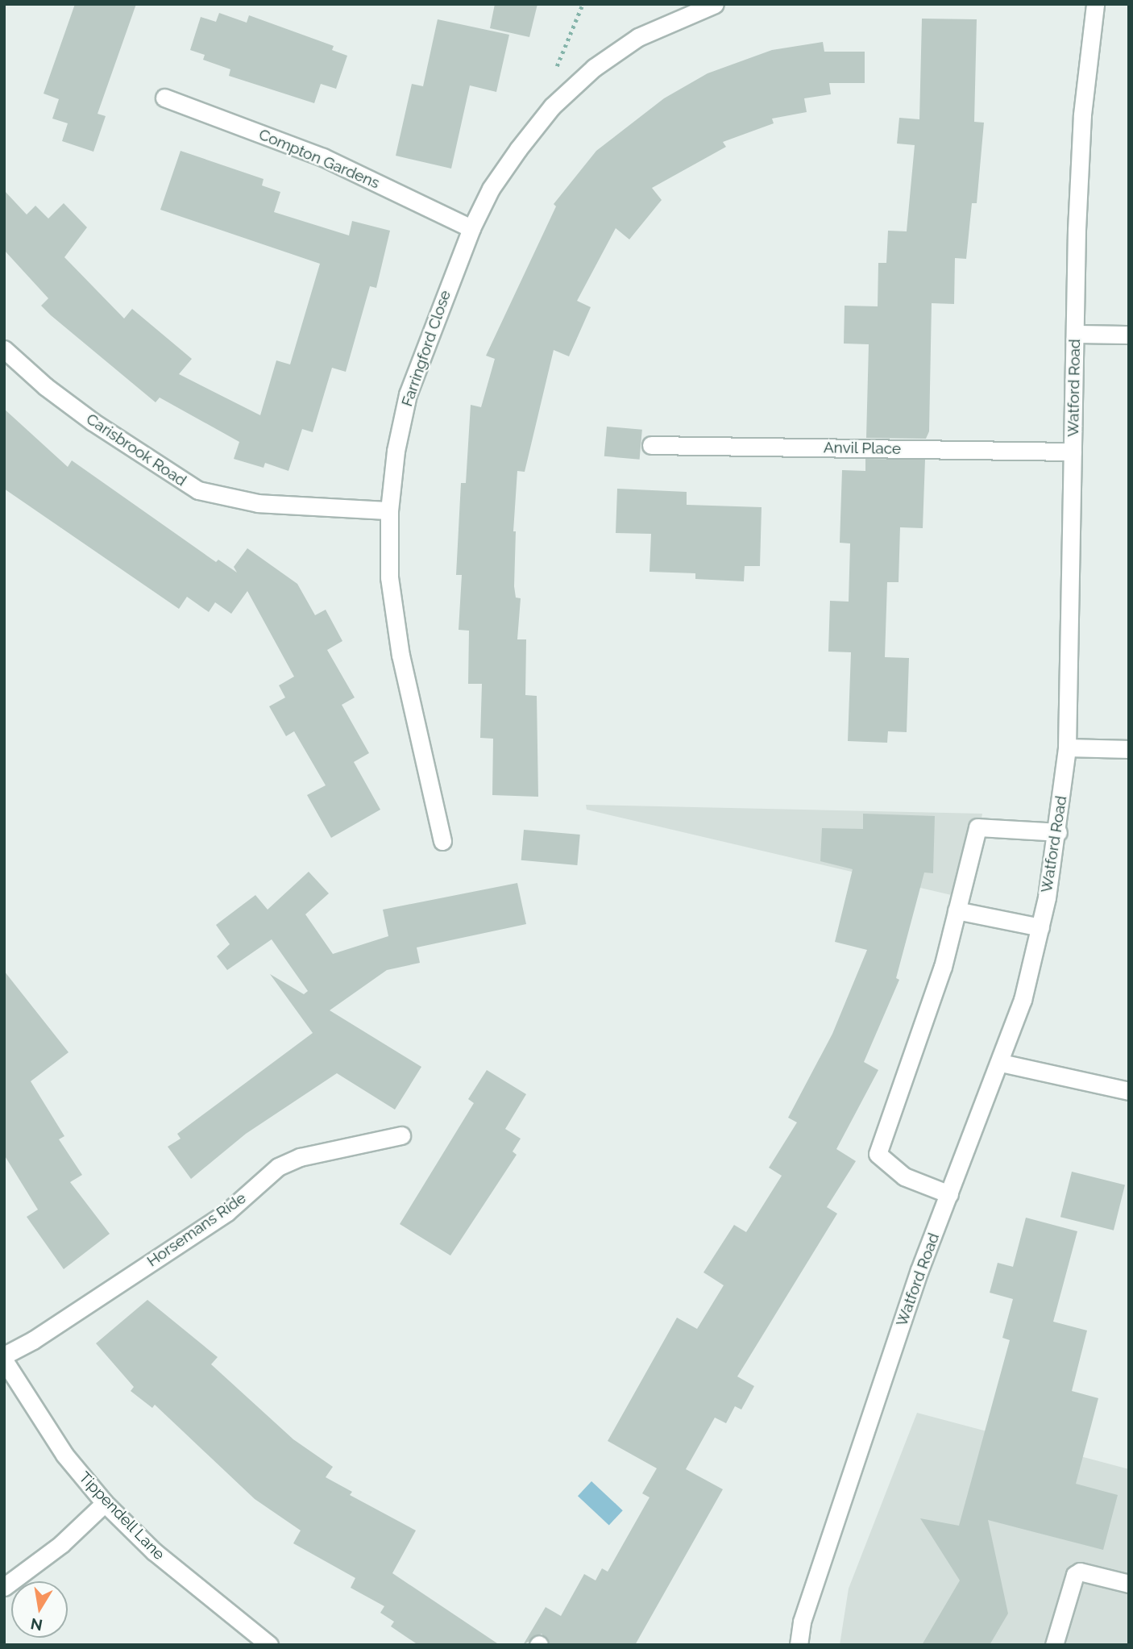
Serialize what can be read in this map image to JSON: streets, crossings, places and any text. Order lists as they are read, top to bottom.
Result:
{
  "streets": {
    "street": [
      "Compton Gardens",
      "Farringford Close",
      "Watford Road",
      "Anvil Place",
      "Carisbrook Road",
      "Horsemans Ride",
      "Tippendell Lane"
    ]
  },
  "crossings": [
    ["Compton Gardens", "Farringford Close"],
    ["Farringford Close", "Carisbrook Road"],
    ["Watford Road", "Anvil Place"]
  ],
  "north": "bottom"
}
